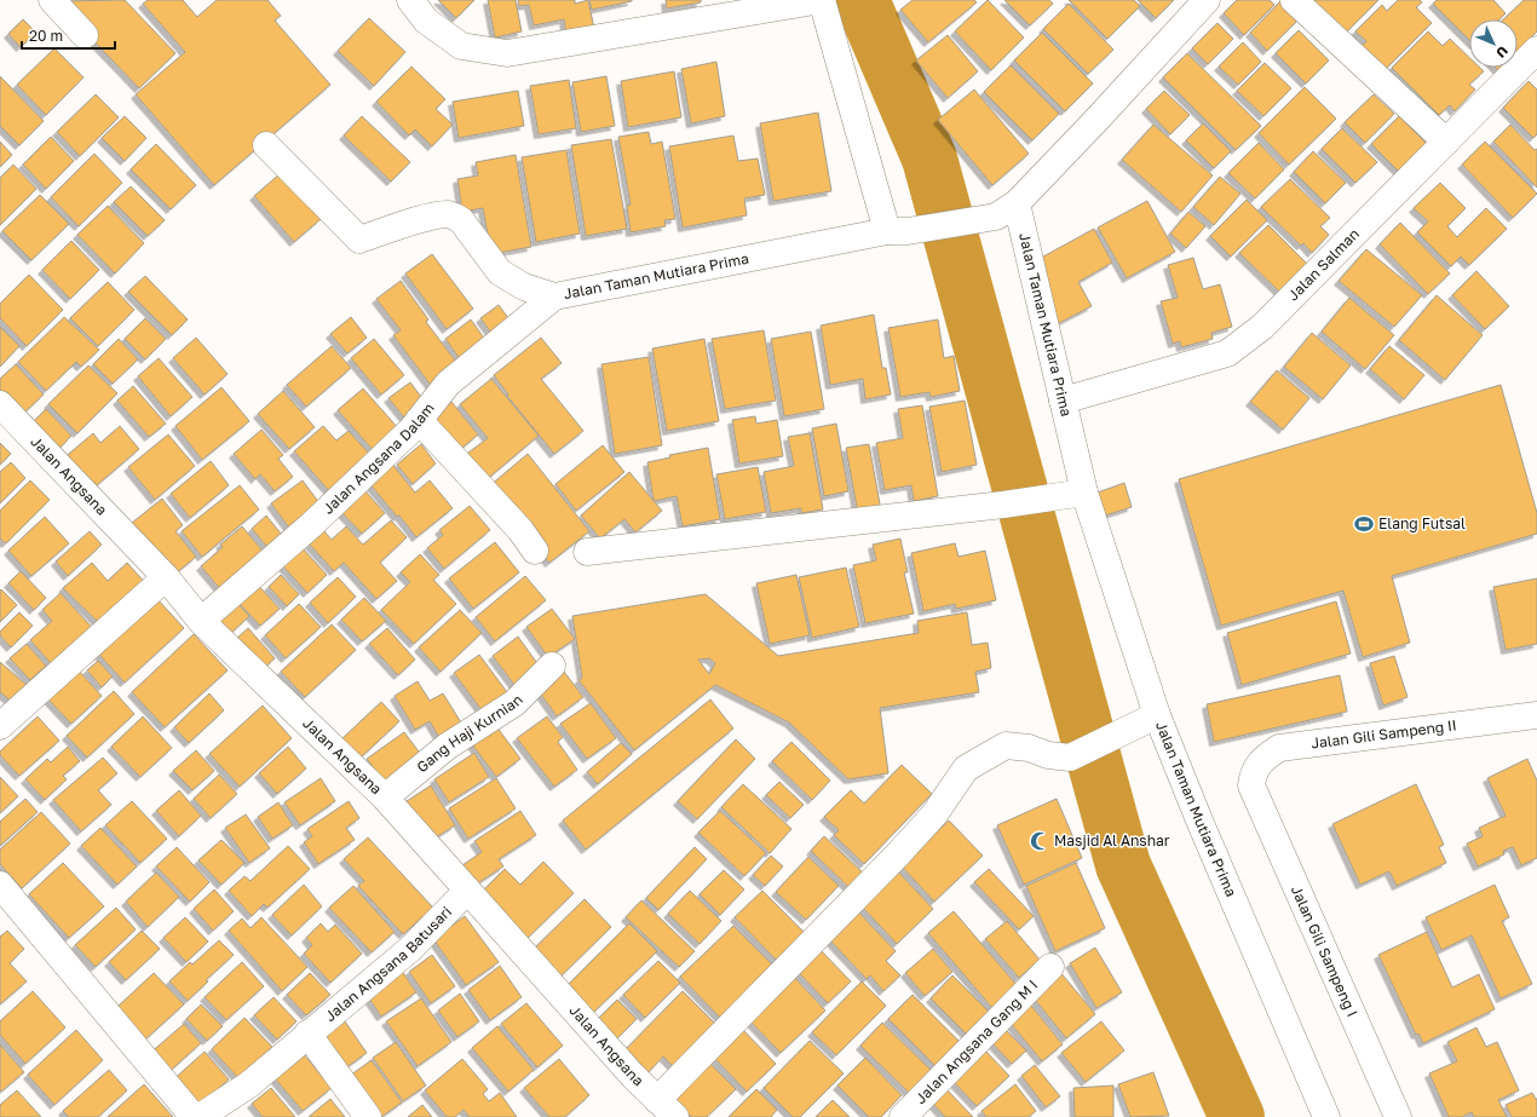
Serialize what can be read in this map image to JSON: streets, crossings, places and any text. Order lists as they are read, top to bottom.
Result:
{
  "streets": {
    "street": [
      "Jalan Salman",
      "Jalan Taman Mutiara Prima",
      "Jalan Angsana Dalam",
      "Jalan Angsana",
      "Gang Haji Kurnian",
      "Jalan Gili Sampeng II",
      "Jalan Gili Sampeng I",
      "Jalan Angsana Batusari",
      "Jalan Angsana Gang M I"
    ]
  },
  "crossings": [
    ["Jalan Salman", "Jalan Taman Mutiara Prima"],
    ["Jalan Taman Mutiara Prima", "Jalan Angsana Dalam"],
    ["Jalan Angsana Dalam", "Jalan Angsana"],
    ["Jalan Angsana", "Gang Haji Kurnian"],
    ["Jalan Angsana", "Jalan Angsana Batusari"],
    ["Jalan Gili Sampeng II", "Jalan Gili Sampeng I"]
  ],
  "places": {
    "sports": ["Elang Futsal"],
    "mosque": ["Masjid Al Anshar"]
  },
  "scale_bar": "20 m",
  "north": "bottom right"
}
